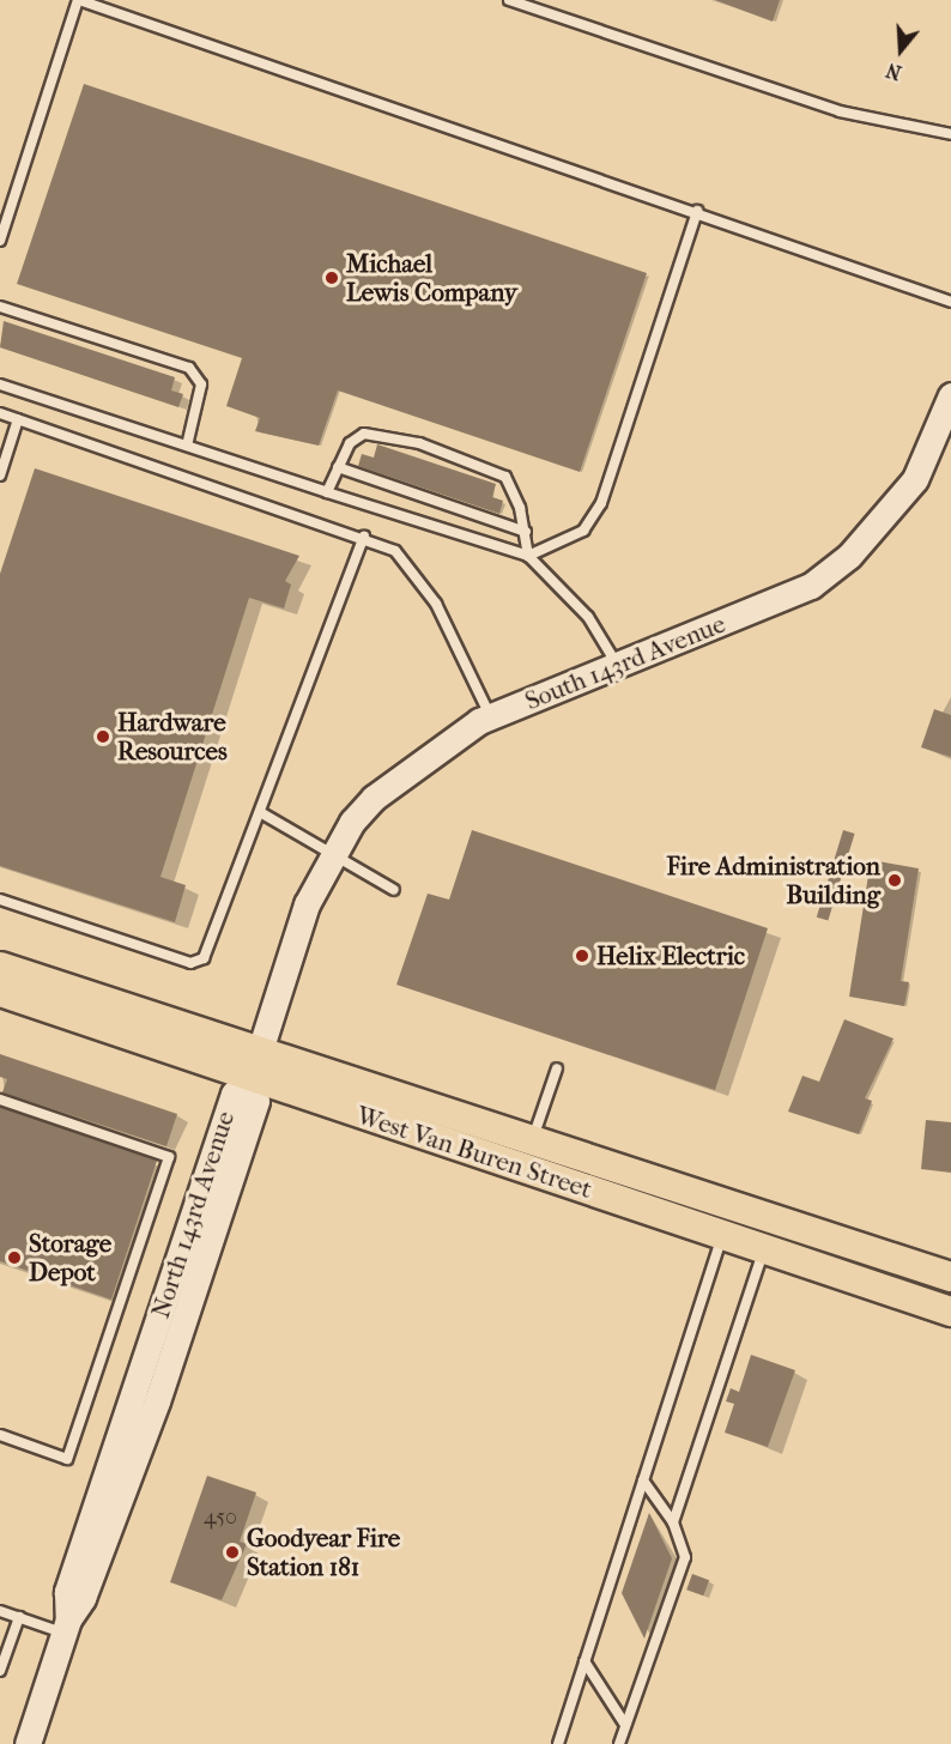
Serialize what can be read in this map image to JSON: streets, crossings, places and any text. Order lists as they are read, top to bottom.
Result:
{
  "streets": {
    "main road": ["West Van Buren Street"],
    "street": ["South 143rd Avenue", "North 143rd Avenue"]
  },
  "crossings": [
    ["South 143rd Avenue", "West Van Buren Street"],
    ["West Van Buren Street", "North 143rd Avenue"]
  ],
  "places": [
    "Michael Lewis Company",
    "Hardware Resources",
    "Fire Administration Building",
    "Helix Electric",
    "Storage Depot",
    "Goodyear Fire Station 181"
  ],
  "house_numbers": ["450"],
  "north": "bottom"
}
